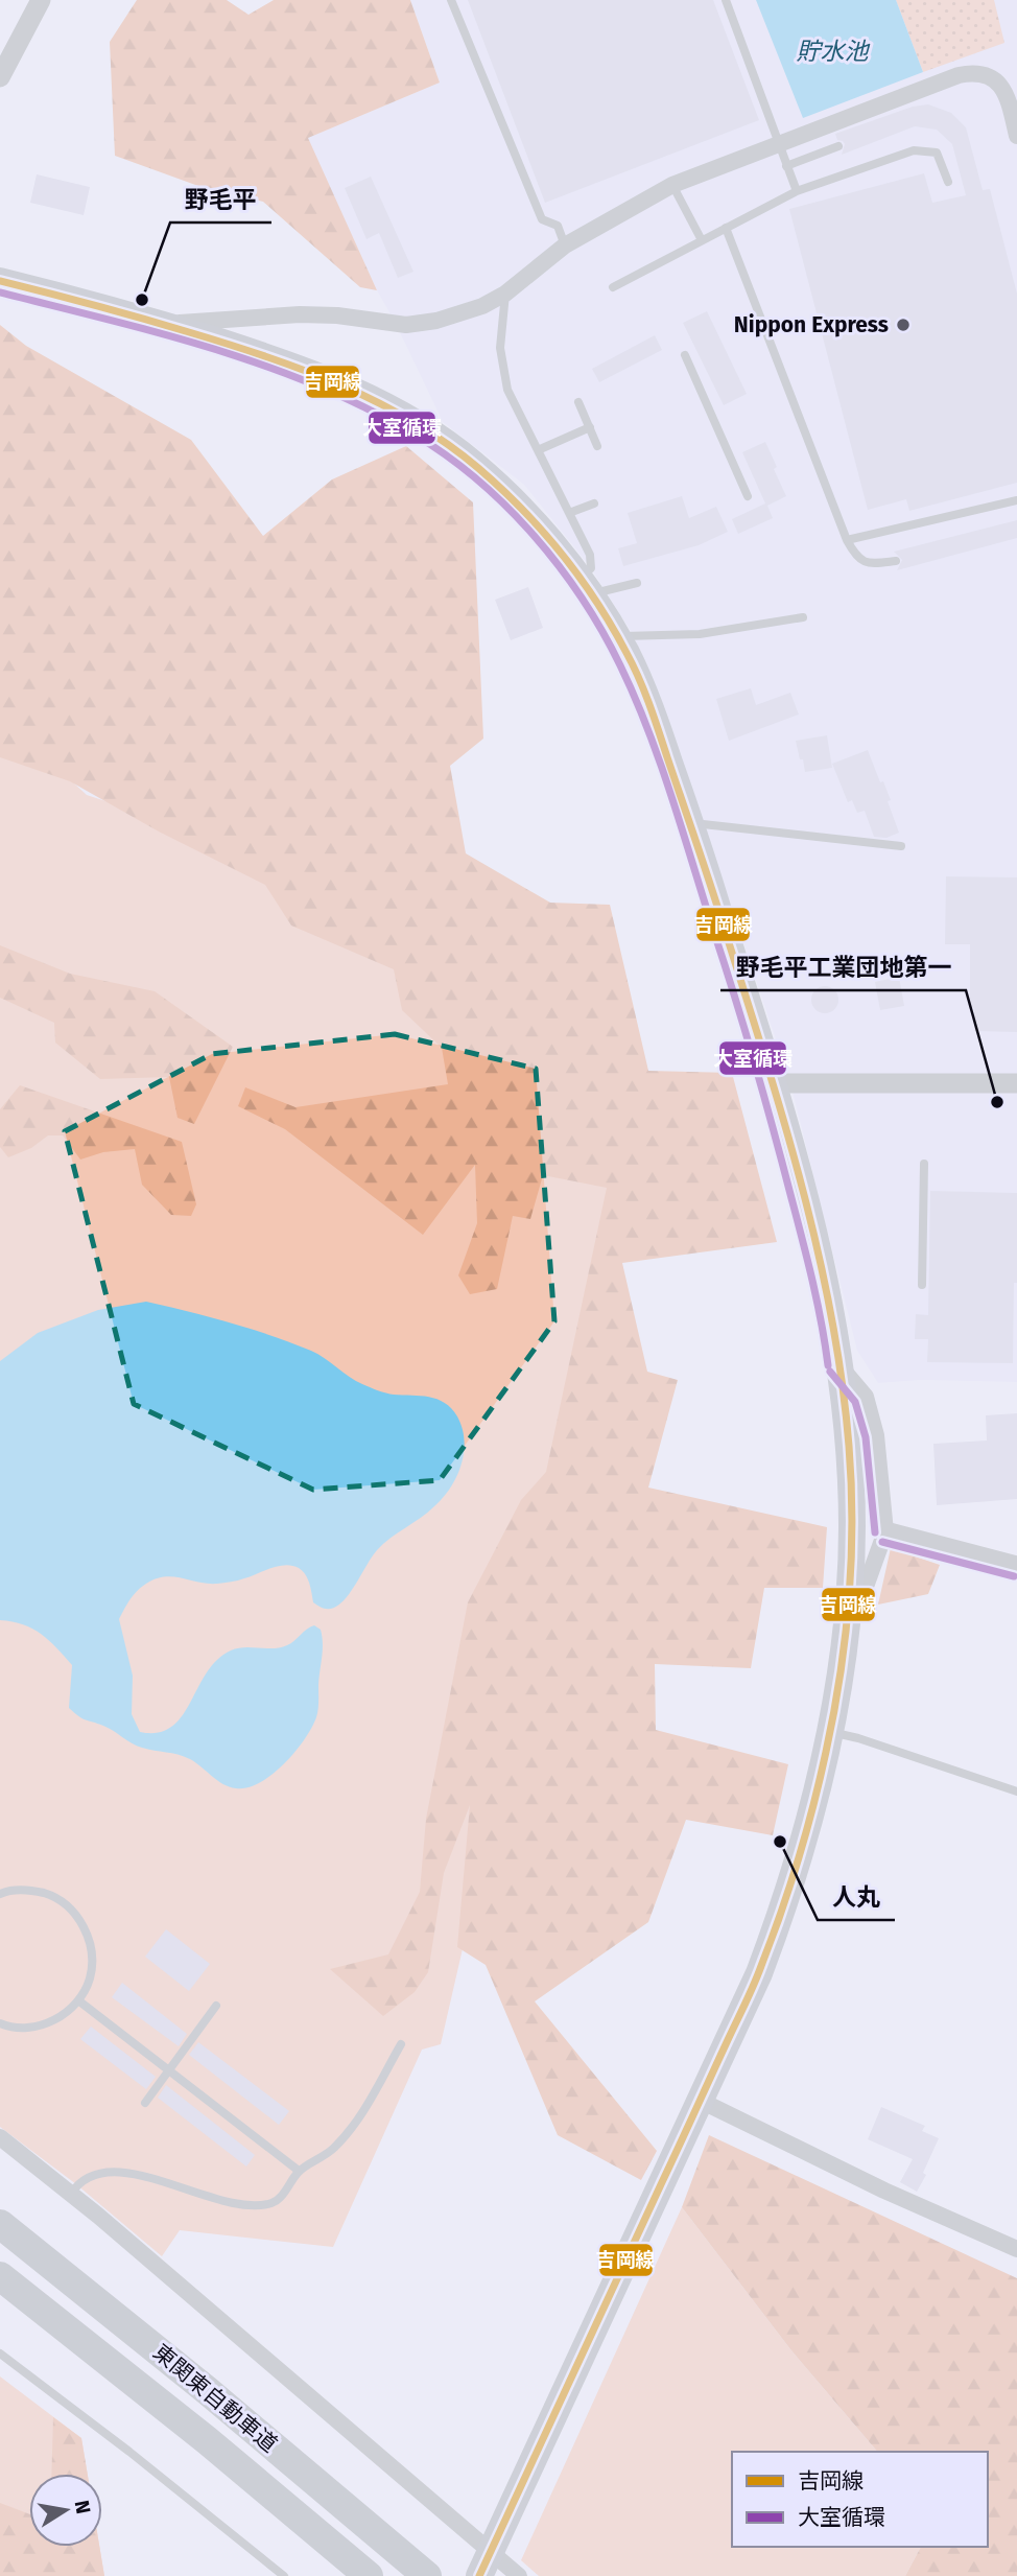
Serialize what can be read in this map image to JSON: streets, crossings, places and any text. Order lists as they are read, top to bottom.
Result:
{
  "streets": {
    "highway": ["東関東自動車道"]
  },
  "water": ["貯水池"],
  "places": [
    "野毛平",
    "Nippon Express",
    "野毛平工業団地第一",
    "人丸"
  ],
  "lines": ["transit line 吉岡線", "transit line 大室循環"],
  "legend": ["吉岡線", "大室循環"],
  "north": "right"
}
